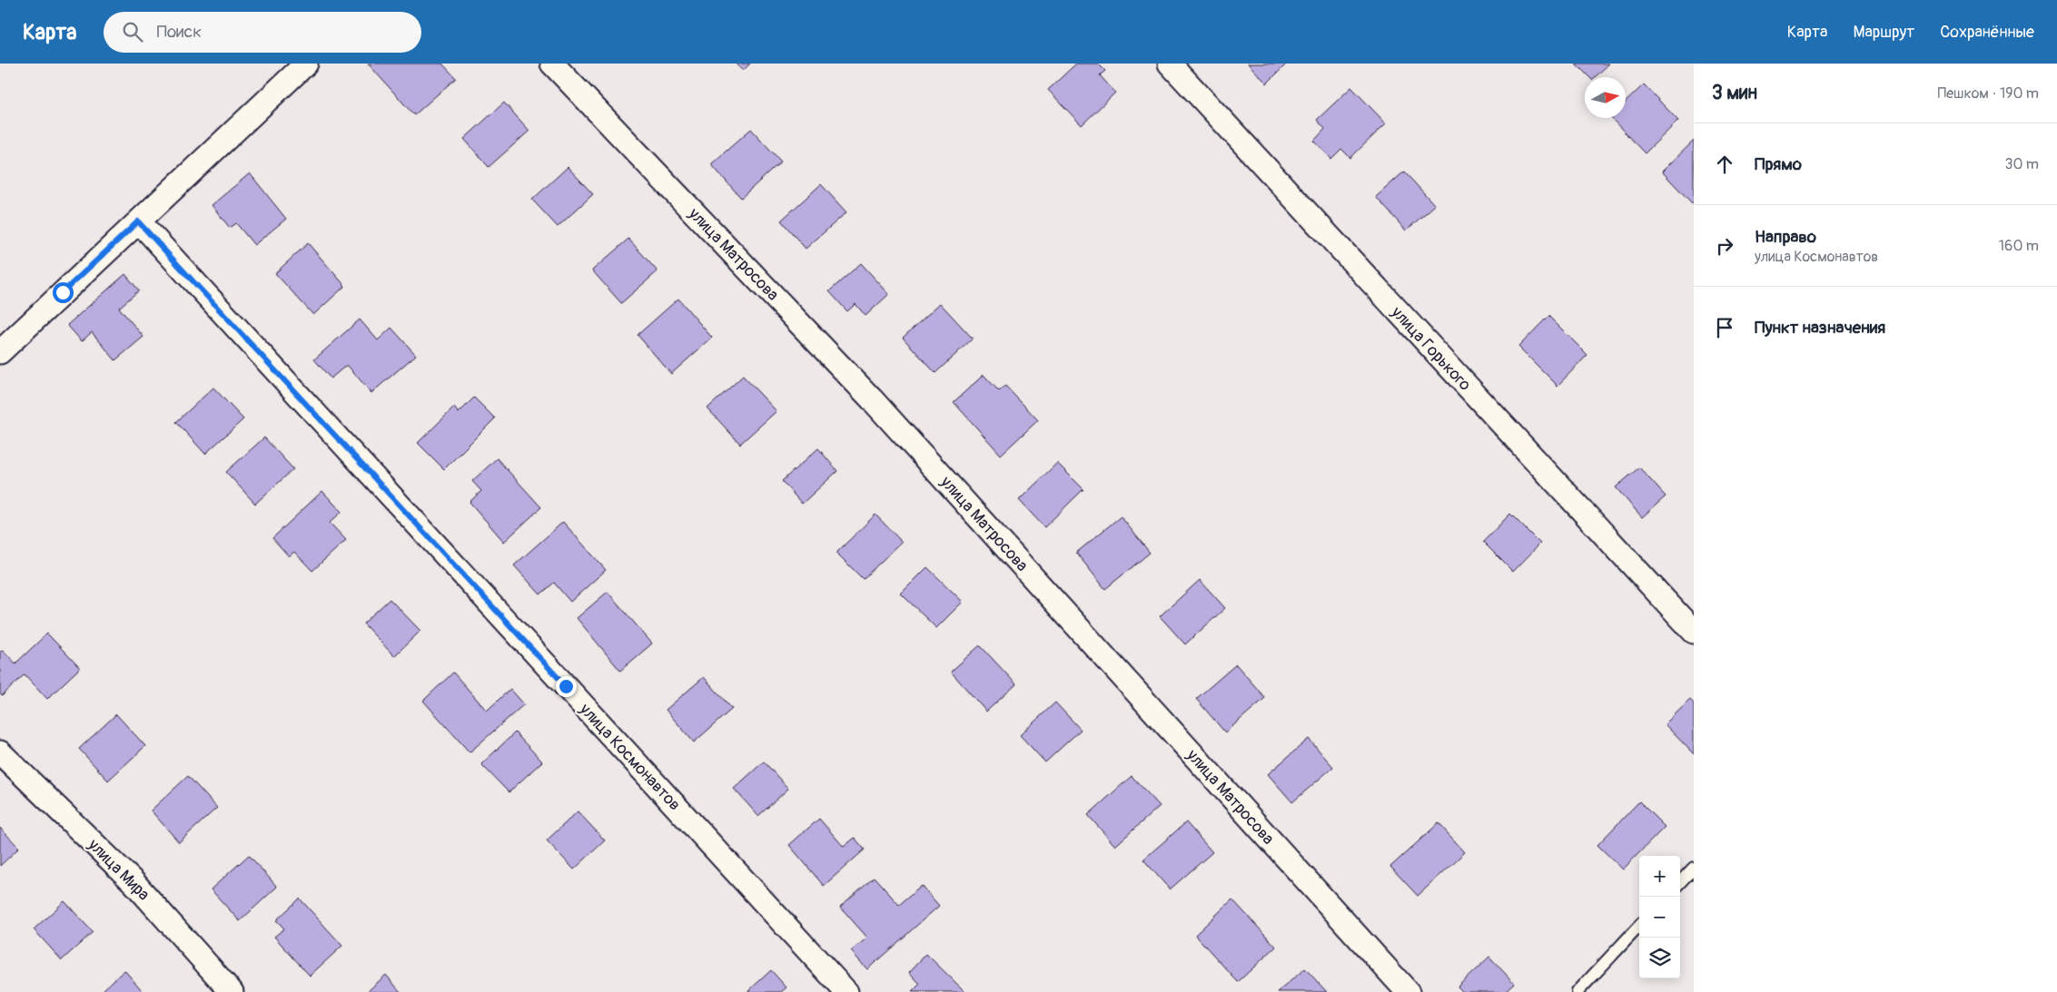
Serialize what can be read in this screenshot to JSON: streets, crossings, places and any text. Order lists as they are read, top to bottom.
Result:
{
  "streets": {
    "street": [
      "улица Матросова",
      "улица Горького",
      "улица Космонавтов",
      "улица Мира"
    ]
  },
  "north": "right",
  "page": {
    "header": "Карта",
    "search": "Поиск",
    "nav": ["Карта", "Маршрут", "Сохранённые"],
    "heading": ["3 мин", "Пешком · 190 m"],
    "list": [
      ["Прямо", "30 m"],
      ["Направо", "улица Космонавтов", "160 m"],
      "Пункт назначения"
    ],
    "map_buttons": ["+", "−"]
  }
}
